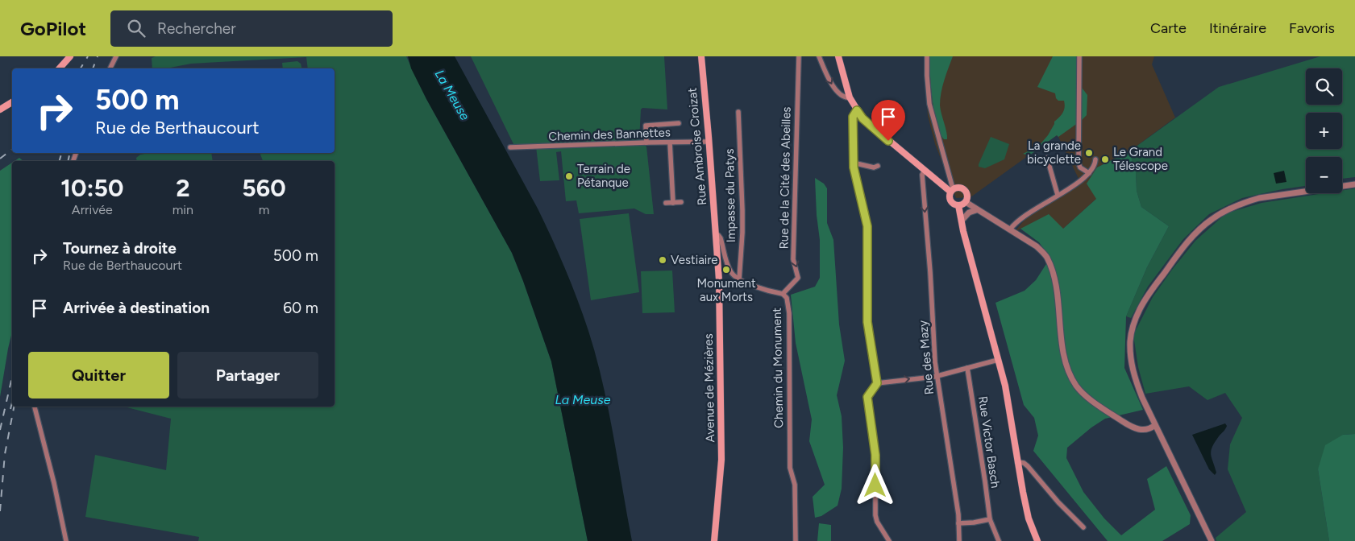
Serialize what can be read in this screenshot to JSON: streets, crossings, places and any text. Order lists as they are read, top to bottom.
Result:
{
  "streets": {
    "main road": ["Rue Ambroise Croizat", "Avenue de Mézières"],
    "street": [
      "Chemin des Bannettes",
      "Rue de la Cité des Abeilles",
      "Impasse du Patys",
      "Rue des Mazy",
      "Chemin du Monument",
      "Rue Victor Basch"
    ]
  },
  "crossings": [
    ["Chemin des Bannettes", "Rue Ambroise Croizat"],
    ["Rue Ambroise Croizat", "Avenue de Mézières"],
    ["Rue de la Cité des Abeilles", "Chemin du Monument"],
    ["Impasse du Patys", "Chemin du Monument"]
  ],
  "one_way": ["Rue de la Cité des Abeilles", "Rue des Mazy"],
  "water": ["La Meuse"],
  "places": [
    "La grande bicyclette",
    "Le Grand Télescope",
    "Terrain de Pétanque",
    "Vestiaire",
    "Monument aux Morts"
  ],
  "page": {
    "header": "GoPilot",
    "search": "Rechercher",
    "nav": ["Carte", "Itinéraire", "Favoris"],
    "map_buttons": ["+", "−"],
    "turn": ["500 m", "Rue de Berthaucourt"],
    "eta": [
      "10:50",
      "Arrivée",
      "2",
      "min",
      "560",
      "m"
    ],
    "list": [
      {
        "name": "Tournez à droite",
        "note": "Rue de Berthaucourt",
        "value": "500 m"
      },
      {
        "name": "Arrivée à destination",
        "value": "60 m"
      }
    ],
    "buttons": ["Quitter", "Partager"]
  }
}
